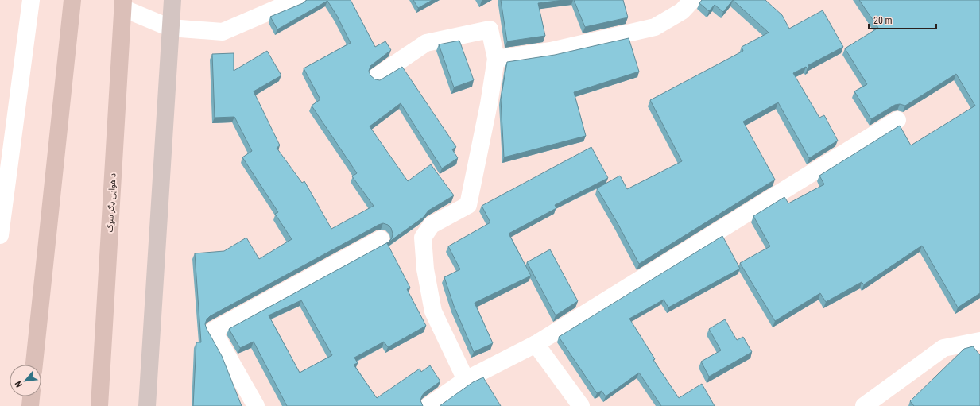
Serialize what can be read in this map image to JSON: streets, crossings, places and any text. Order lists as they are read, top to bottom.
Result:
{
  "streets": {
    "main road": ["د هوایی ډګر سړک"]
  },
  "scale_bar": "20 m",
  "north": "bottom left"
}
